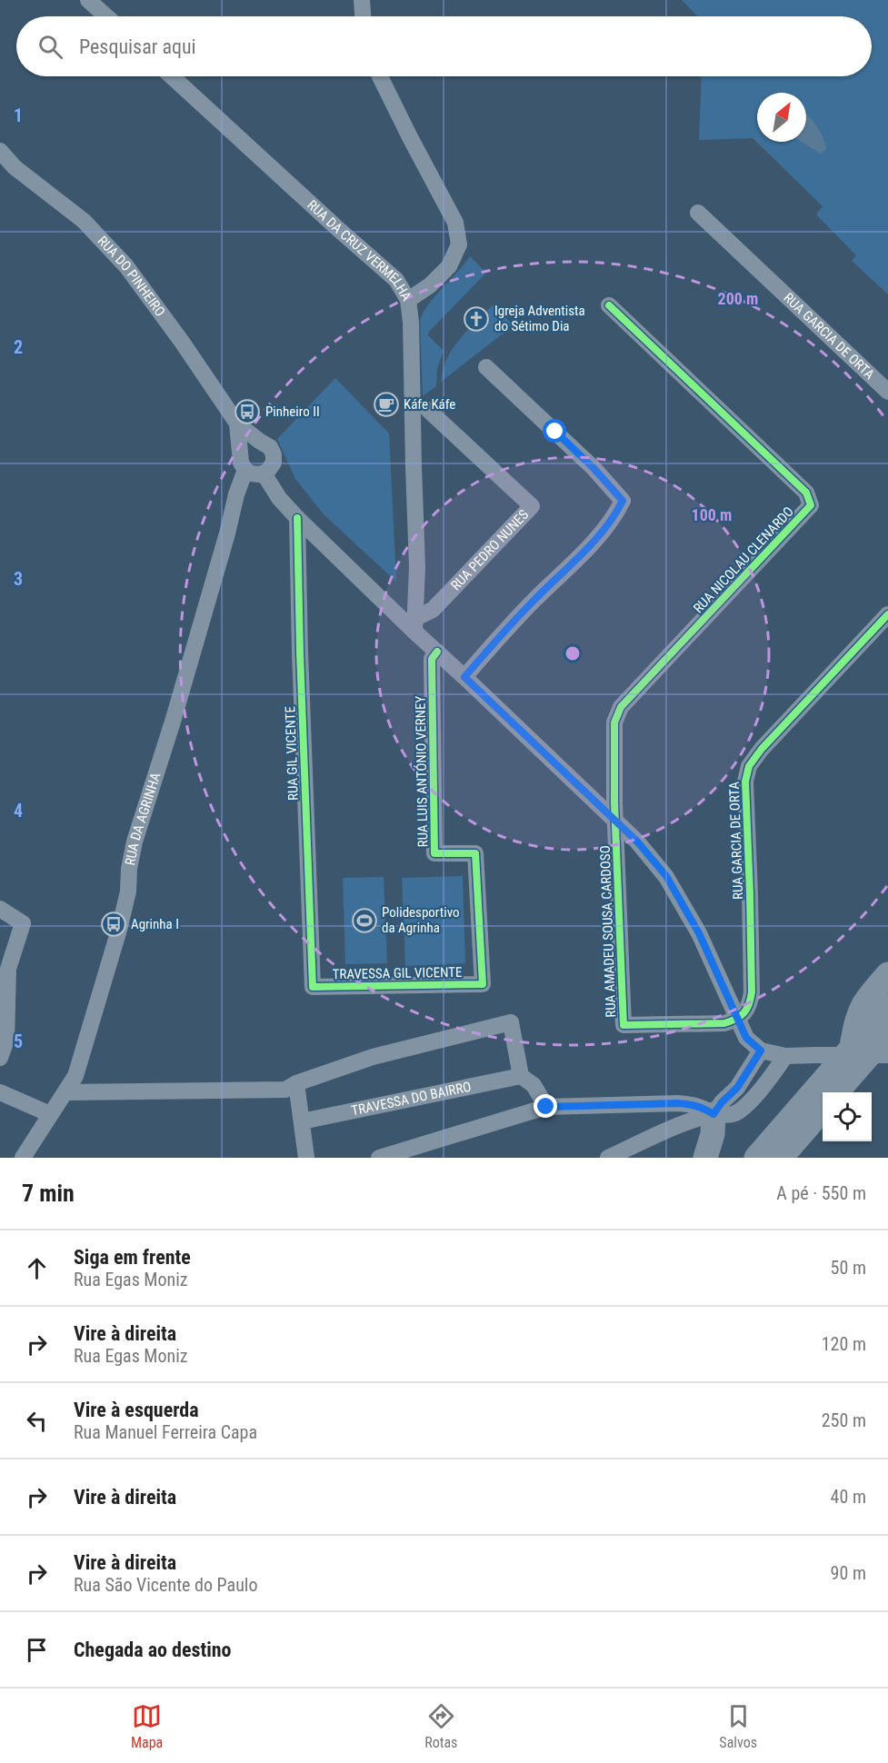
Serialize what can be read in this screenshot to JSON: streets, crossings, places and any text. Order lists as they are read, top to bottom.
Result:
{
  "streets": {
    "street": [
      "RUA DA CRUZ VERMELHA",
      "RUA DO PINHEIRO",
      "RUA GARCIA DE ORTA",
      "RUA PEDRO NUNES",
      "RUA NICOLAU CLENARDO",
      "RUA GIL VICENTE",
      "RUA LUIS ANTÓNIO VERNEY",
      "RUA DA AGRINHA",
      "RUA AMADEU SOUSA CARDOSO",
      "TRAVESSA GIL VICENTE",
      "TRAVESSA DO BAIRRO"
    ]
  },
  "crossings": [
    ["RUA DA CRUZ VERMELHA", "RUA PEDRO NUNES"],
    ["RUA DO PINHEIRO", "RUA DA AGRINHA"],
    ["RUA GARCIA DE ORTA", "RUA AMADEU SOUSA CARDOSO"],
    ["RUA NICOLAU CLENARDO", "RUA AMADEU SOUSA CARDOSO"],
    ["RUA GIL VICENTE", "TRAVESSA GIL VICENTE"],
    ["RUA LUIS ANTÓNIO VERNEY", "TRAVESSA GIL VICENTE"]
  ],
  "places": {
    "church": ["Igreja Adventista do Sétimo Dia"],
    "cafe": ["Káfe Káfe"],
    "bus stop": ["Pinheiro II", "Agrinha I"],
    "sports": ["Polidesportivo da Agrinha"]
  },
  "north": "top right",
  "page": {
    "search": "Pesquisar aqui",
    "heading": ["7 min", "A pé · 550 m"],
    "list": [
      ["Siga em frente", "Rua Egas Moniz", "50 m"],
      ["Vire à direita", "Rua Egas Moniz", "120 m"],
      ["Vire à esquerda", "Rua Manuel Ferreira Capa", "250 m"],
      ["Vire à direita", "40 m"],
      ["Vire à direita", "Rua São Vicente do Paulo", "90 m"],
      "Chegada ao destino"
    ],
    "nav": ["Mapa", "Rotas", "Salvos"]
  },
  "grid": {
    "rows": [
      "1",
      "2",
      "3",
      "4",
      "5"
    ]
  },
  "rings": ["200 m", "100 m"]
}
